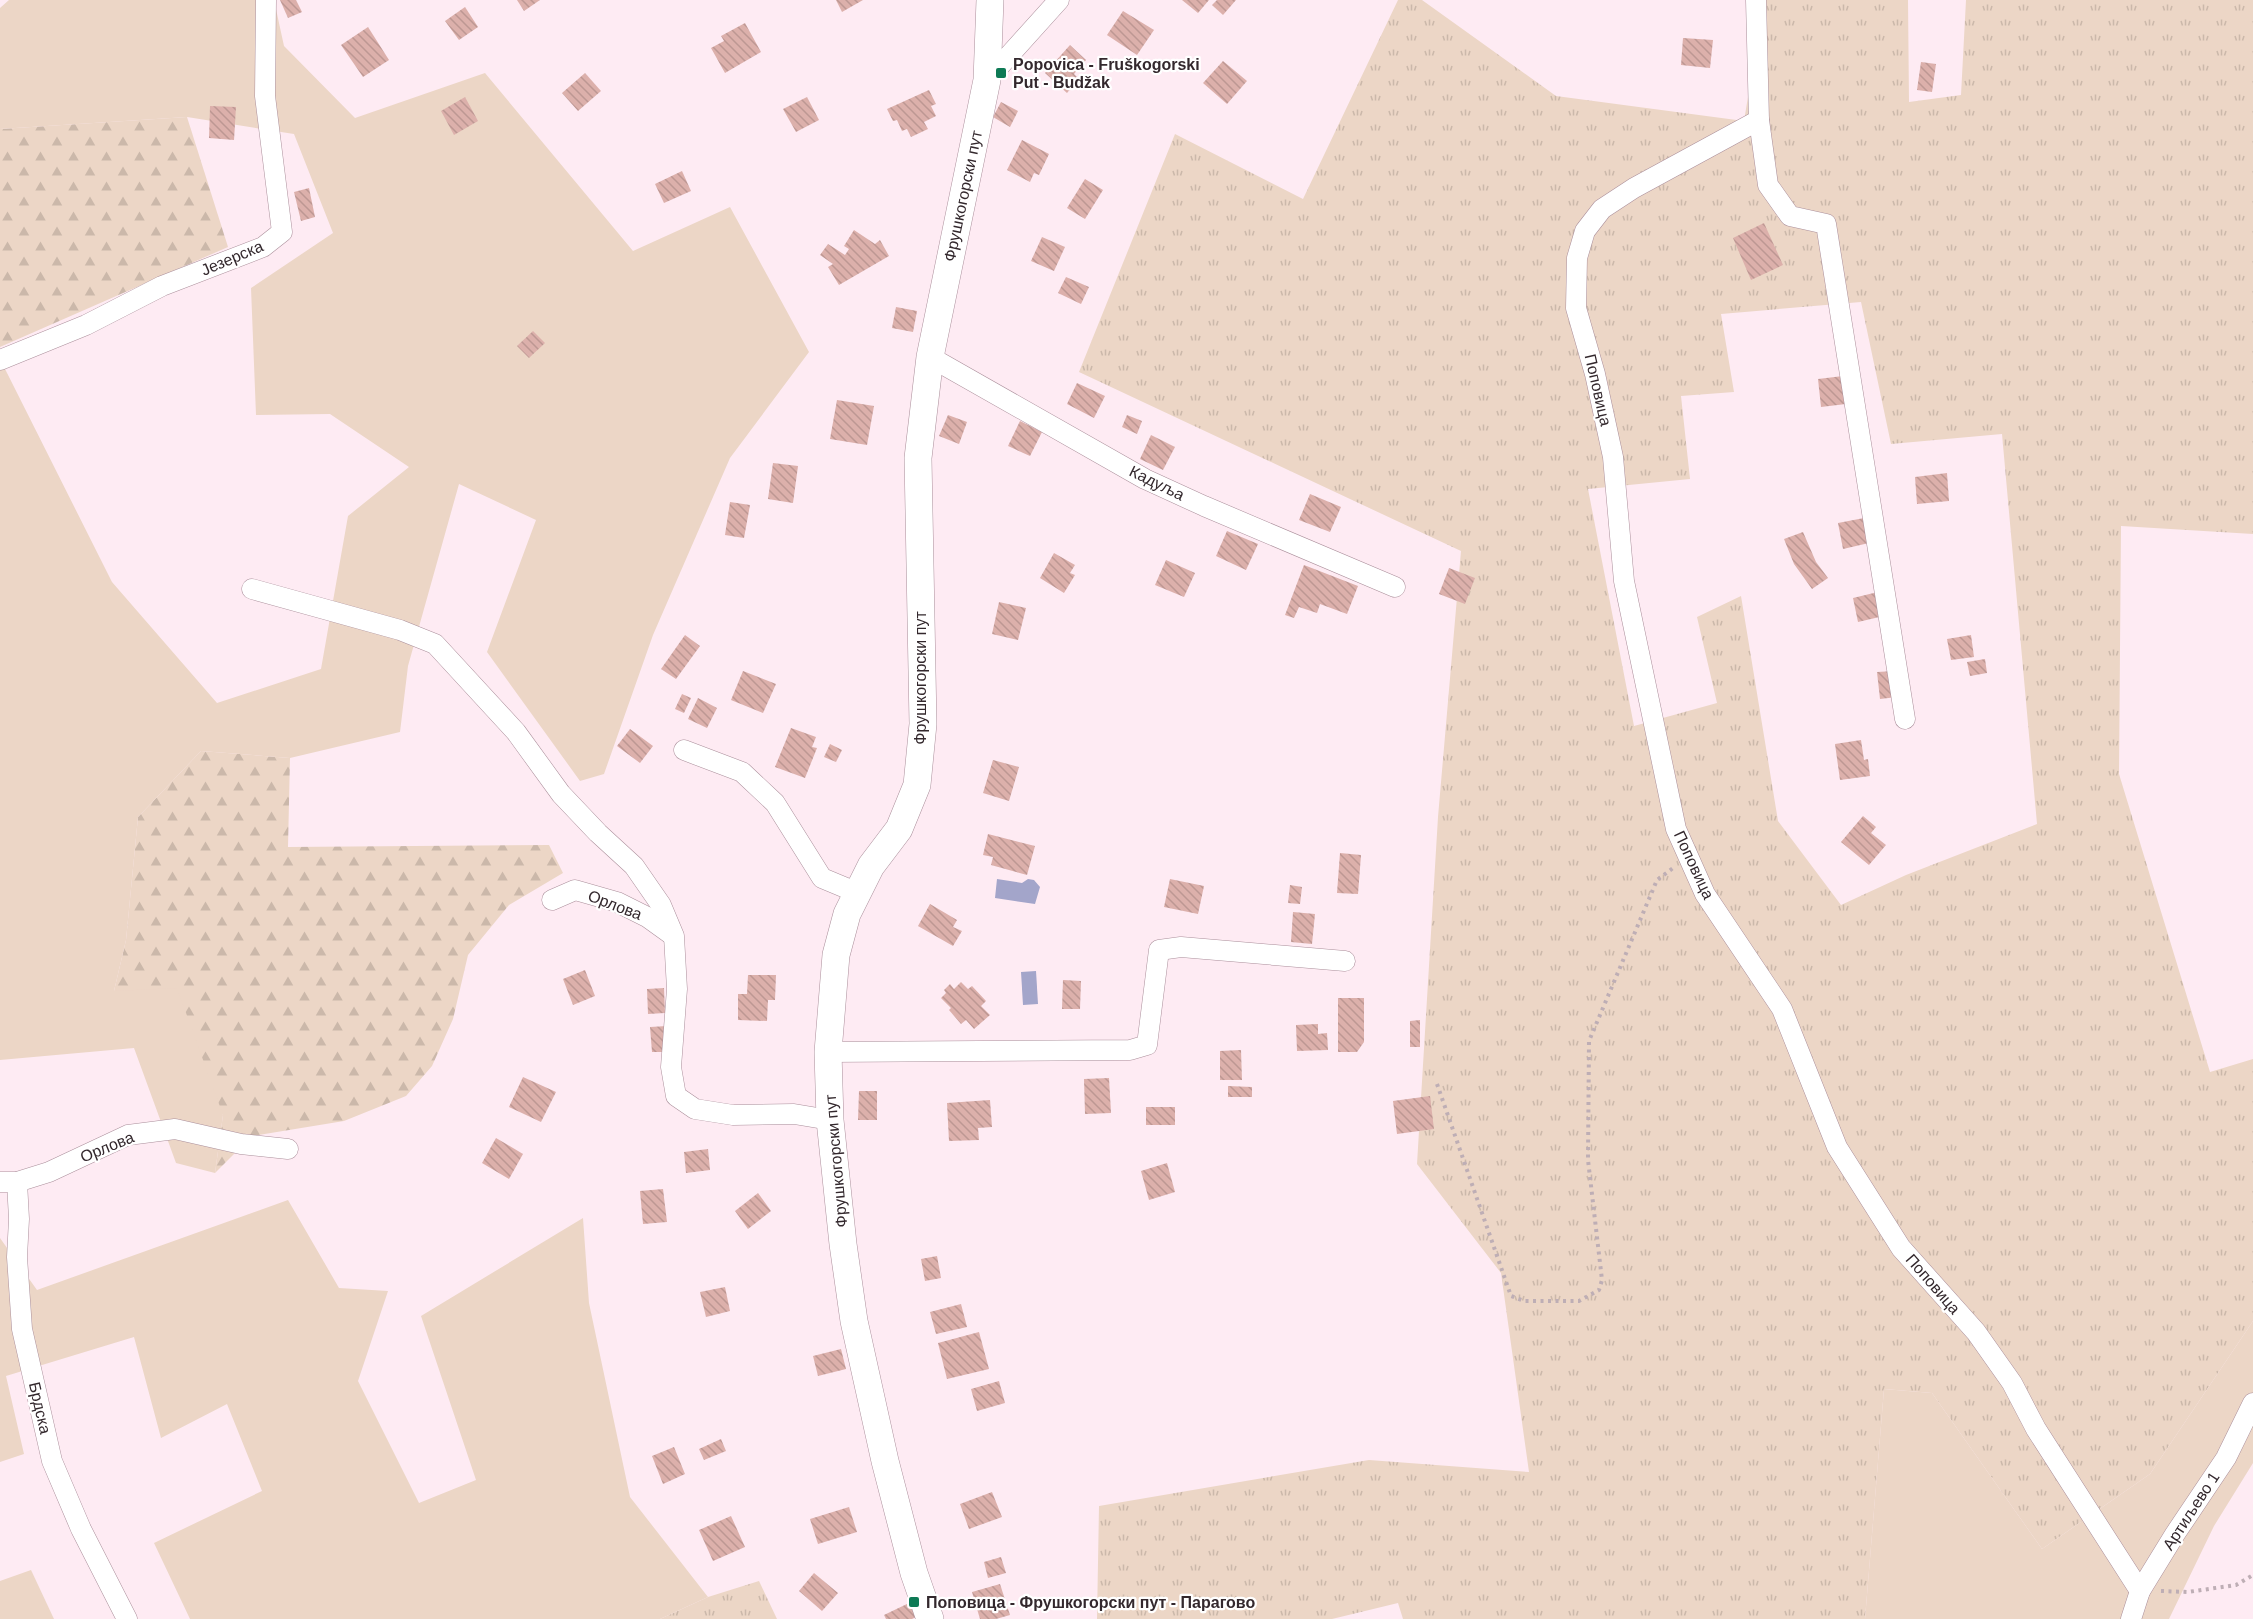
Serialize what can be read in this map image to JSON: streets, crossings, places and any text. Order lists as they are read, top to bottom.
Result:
{
  "streets": {
    "street": [
      "Фрушкогорски пут",
      "Језерска",
      "Поповица",
      "Кадуља",
      "Орлова",
      "Брдска",
      "Артиљево 1"
    ]
  },
  "crossings": [
    ["Фрушкогорски пут", "Кадуља"],
    ["Поповица", "Артиљево 1"],
    ["Орлова", "Брдска"]
  ],
  "places": {
    "transit": ["Popovica - Fruškogorski Put - Budžak", "Поповица - Фрушкогорски пут - Парагово"]
  }
}
